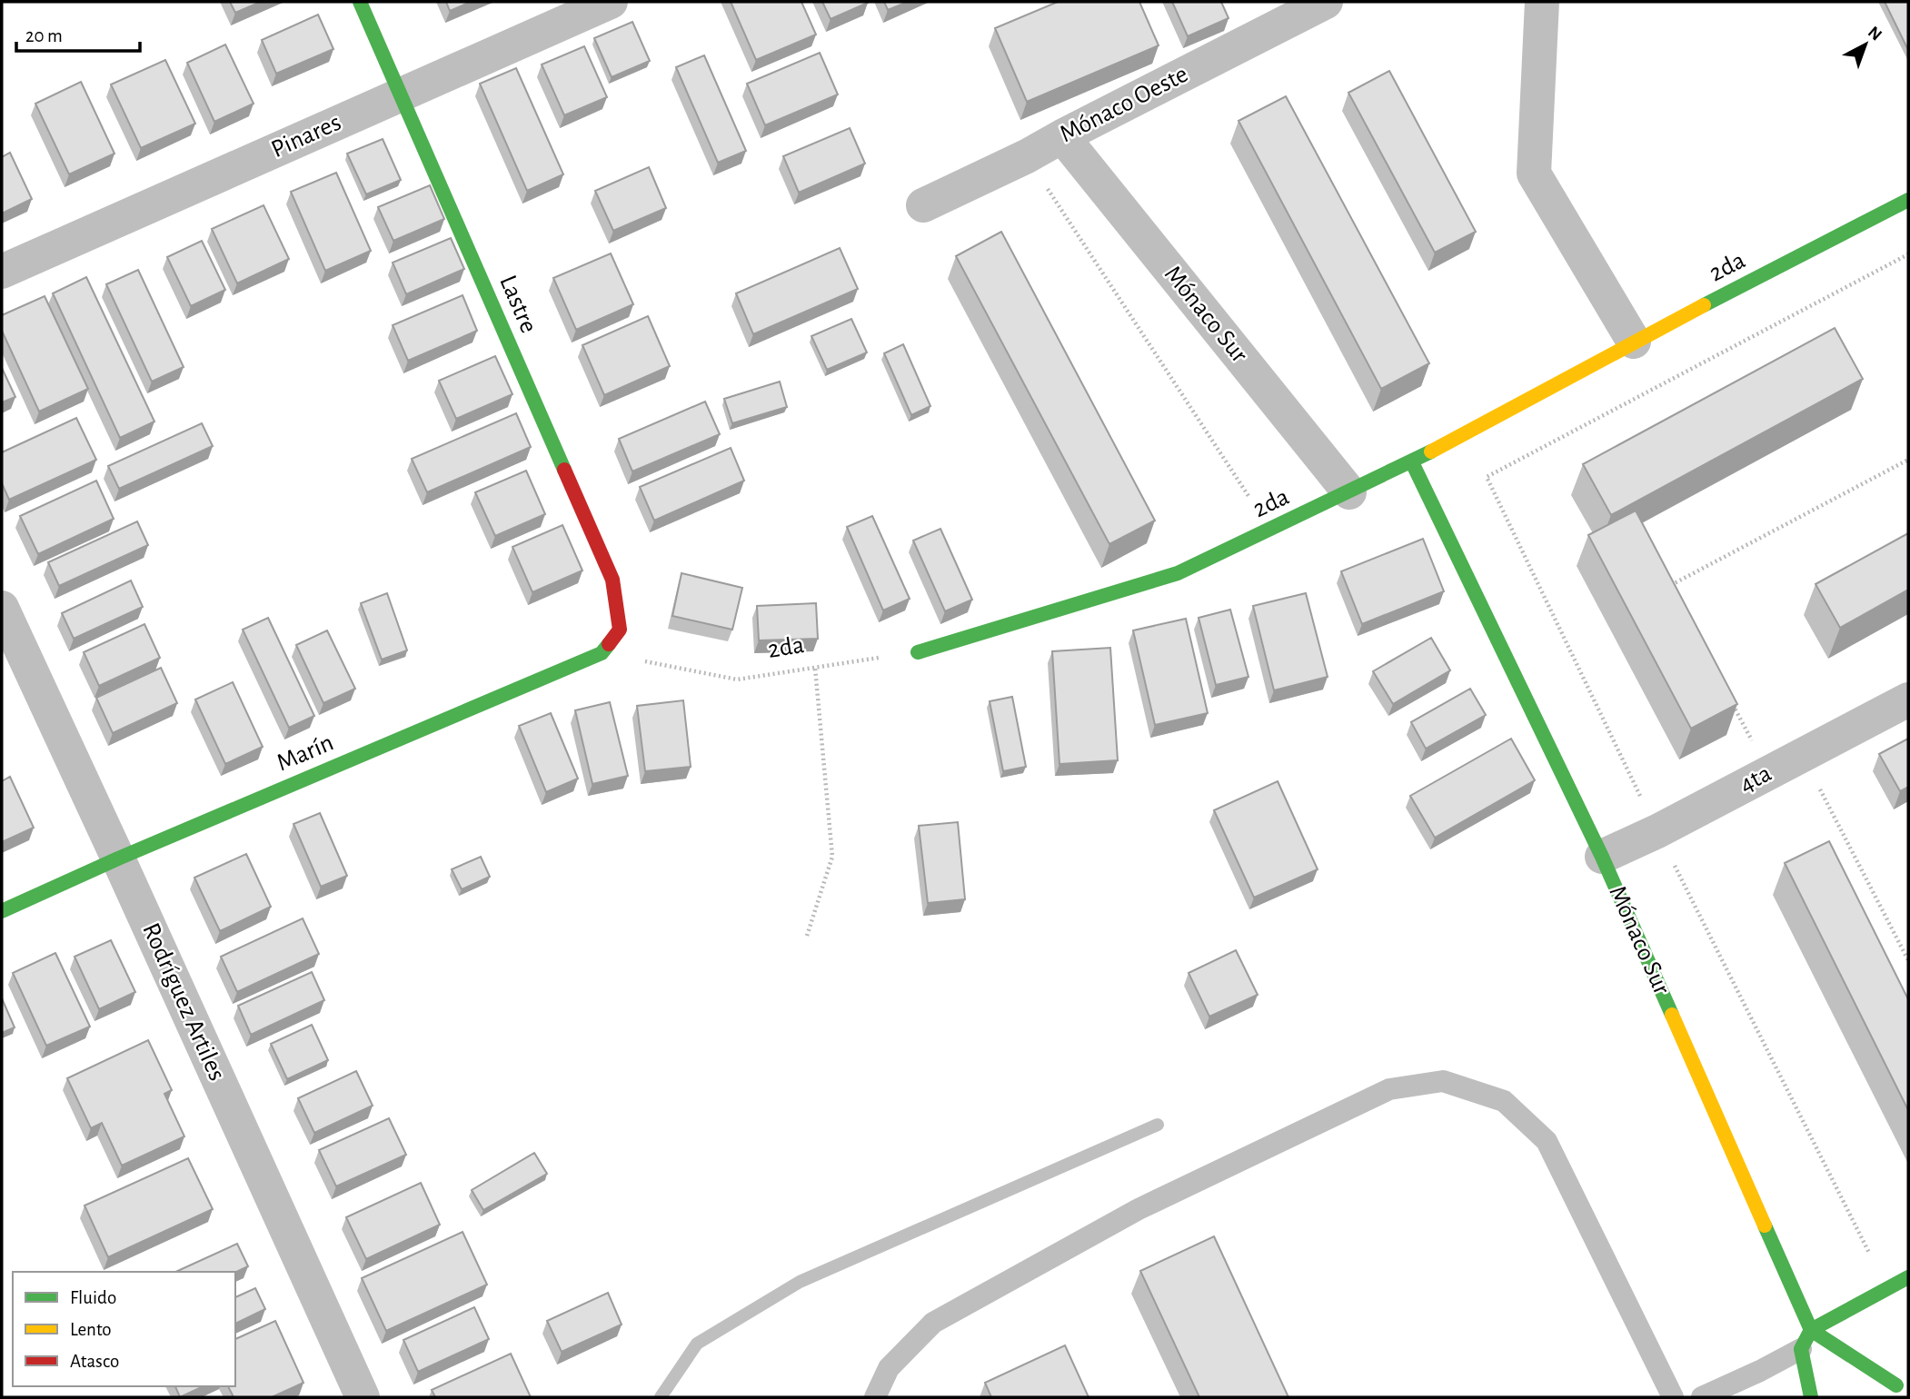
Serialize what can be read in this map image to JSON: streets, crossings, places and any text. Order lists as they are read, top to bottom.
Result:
{
  "streets": {
    "street": [
      "Mónaco Oeste",
      "Pinares",
      "2da",
      "Lastre",
      "Mónaco Sur",
      "Marín",
      "4ta",
      "Rodríguez Artiles"
    ]
  },
  "crossings": [
    ["Mónaco Oeste", "Mónaco Sur"],
    ["Pinares", "Lastre"],
    ["2da", "Mónaco Sur"],
    ["2da", "Marín"],
    ["Lastre", "Marín"],
    ["Mónaco Sur", "4ta"],
    ["Marín", "Rodríguez Artiles"]
  ],
  "legend": ["Fluido", "Lento", "Atasco"],
  "scale_bar": "20 m",
  "north": "top right"
}
